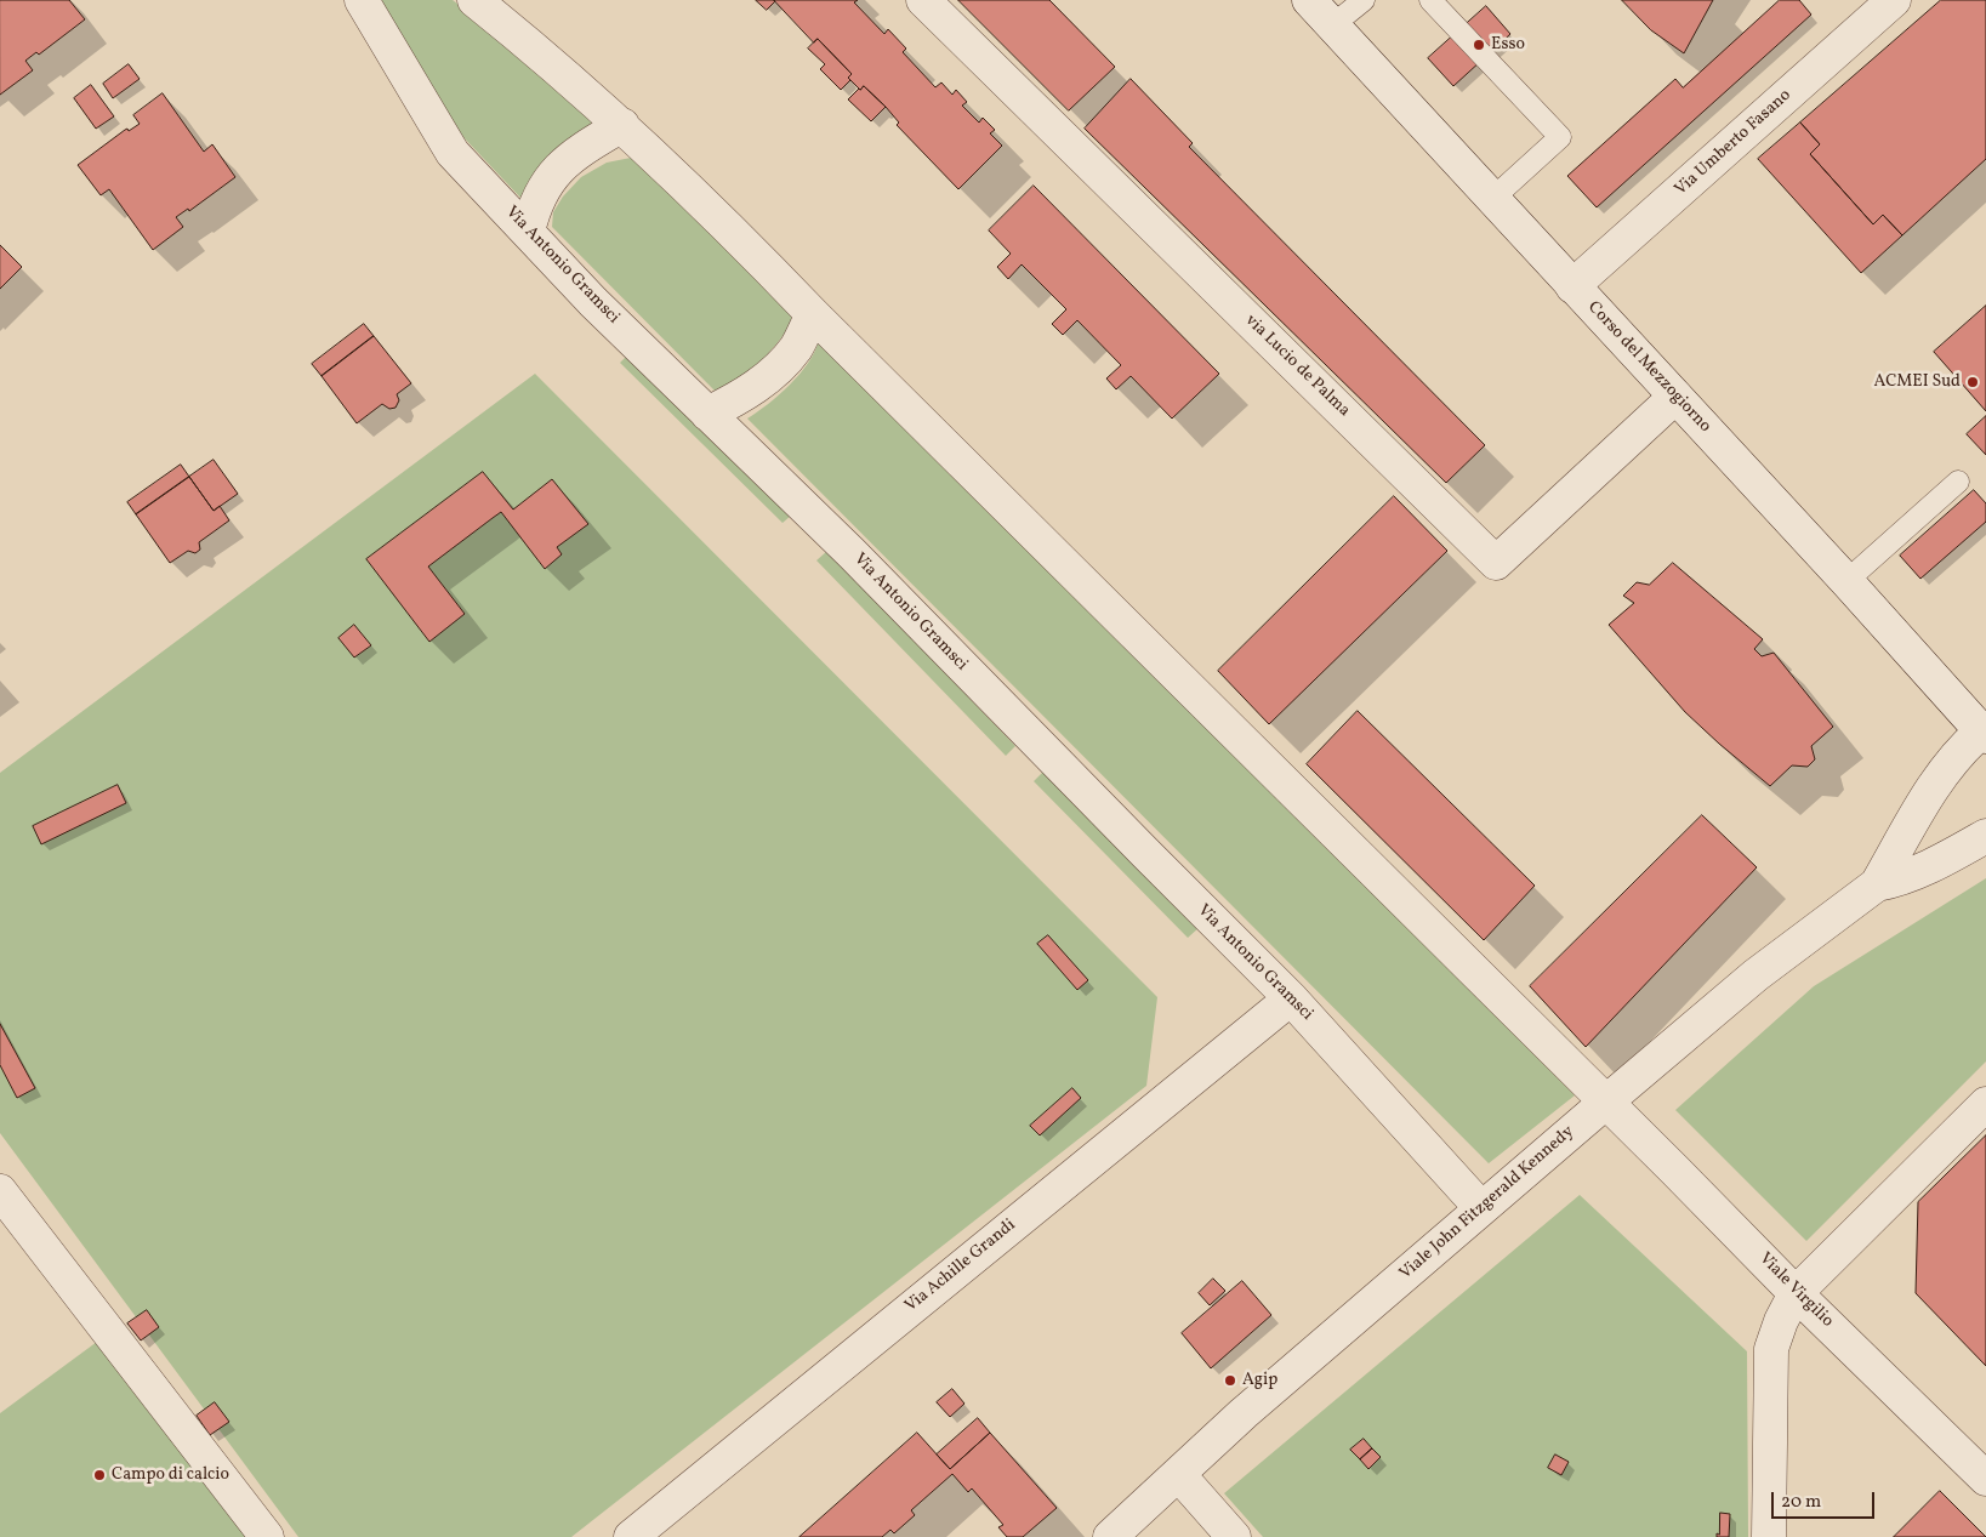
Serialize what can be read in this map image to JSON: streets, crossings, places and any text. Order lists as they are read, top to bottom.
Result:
{
  "streets": {
    "street": [
      "Via Umberto Fasano",
      "Via Antonio Gramsci",
      "via Lucio de Palma",
      "Corso del Mezzogiorno",
      "Viale John Fitzgerald Kennedy",
      "Via Achille Grandi",
      "Viale Virgilio"
    ]
  },
  "crossings": [
    ["Via Umberto Fasano", "Corso del Mezzogiorno"],
    ["Via Antonio Gramsci", "Viale John Fitzgerald Kennedy"],
    ["Via Antonio Gramsci", "Via Achille Grandi"],
    ["via Lucio de Palma", "Corso del Mezzogiorno"],
    ["Viale John Fitzgerald Kennedy", "Viale Virgilio"]
  ],
  "places": [
    "Esso",
    "ACMEI Sud",
    "Agip",
    "Campo di calcio"
  ],
  "scale_bar": "20 m"
}
